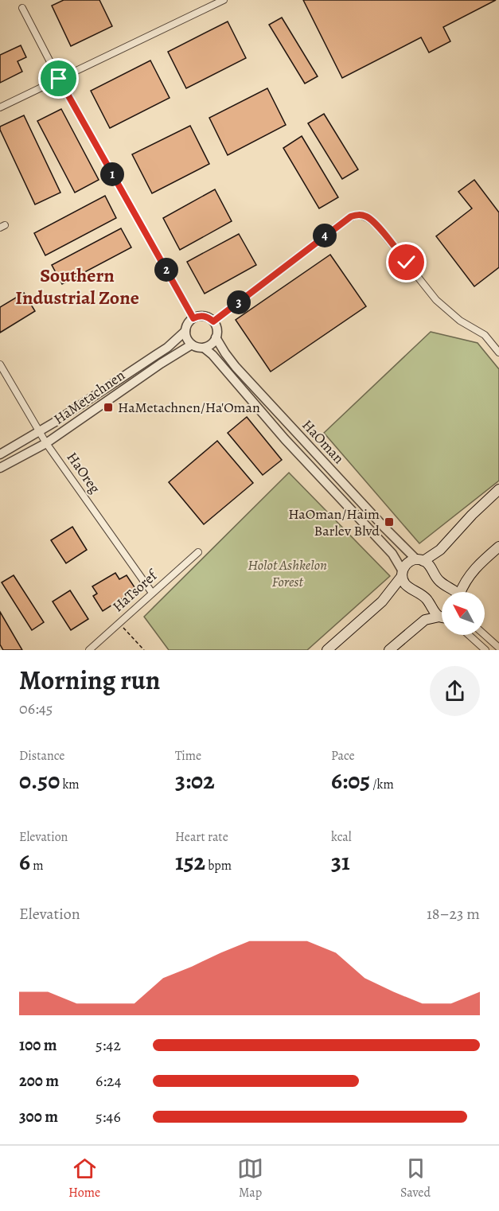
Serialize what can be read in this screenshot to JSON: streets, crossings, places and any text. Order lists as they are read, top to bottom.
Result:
{
  "streets": {
    "street": [
      "HaMetachnen",
      "HaOman",
      "HaOreg",
      "HaTsoref"
    ]
  },
  "crossings": [
    ["HaMetachnen", "HaOman"],
    ["HaMetachnen", "HaOreg"],
    ["HaOreg", "HaTsoref"]
  ],
  "districts": ["Southern Industrial Zone"],
  "parks": ["Holot Ashkelon Forest"],
  "places": {
    "transit": ["HaMetachnen/Ha'Oman", "HaOman/Haim Barlev Blvd"]
  },
  "north": "top left",
  "page": {
    "pins": [
      "1",
      "4",
      "2",
      "3"
    ],
    "heading": ["Morning run", "06:45"],
    "stats": [
      ["Distance", "0.50 km"],
      ["Time", "3:02"],
      ["Pace", "6:05 /km"],
      ["Elevation", "6 m"],
      ["Heart rate", "152 bpm"],
      ["kcal", "31"]
    ],
    "chart": ["Elevation", "18–23 m"],
    "list": [
      {
        "name": "100 m",
        "note": "5:42"
      },
      {
        "name": "200 m",
        "note": "6:24"
      },
      {
        "name": "300 m",
        "note": "5:46"
      }
    ],
    "tabs": ["Home", "Map", "Saved"]
  }
}
